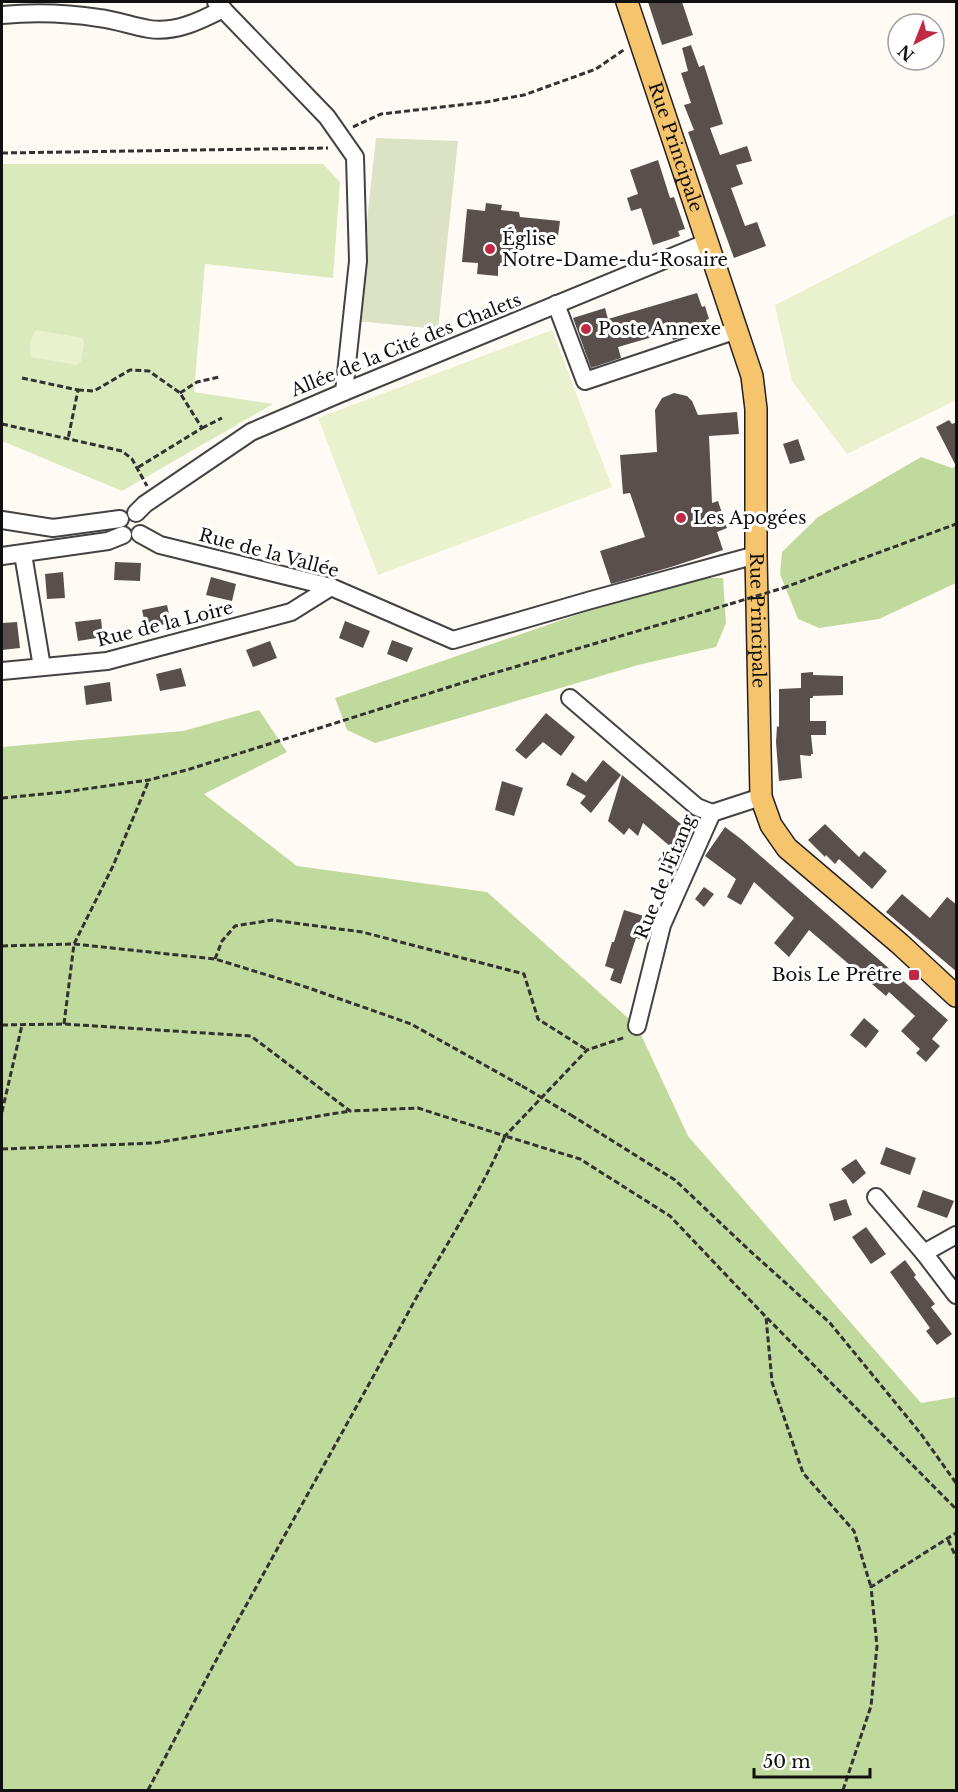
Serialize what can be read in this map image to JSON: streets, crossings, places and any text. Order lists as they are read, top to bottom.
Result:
{
  "streets": {
    "main road": ["Rue Principale"],
    "street": [
      "Allée de la Cité des Chalets",
      "Rue de la Vallée",
      "Rue de la Loire",
      "Rue de l'Étang"
    ]
  },
  "crossings": [
    ["Rue Principale", "Allée de la Cité des Chalets"],
    ["Rue Principale", "Rue de la Vallée"],
    ["Rue Principale", "Rue de l'Étang"],
    ["Allée de la Cité des Chalets", "Rue de la Vallée"],
    ["Rue de la Vallée", "Rue de la Loire"]
  ],
  "places": {
    "other": ["Église Notre-Dame-du-Rosaire", "Poste Annexe", "Les Apogées"],
    "transit": ["Bois Le Prêtre"]
  },
  "scale_bar": "50 m",
  "north": "bottom left"
}
